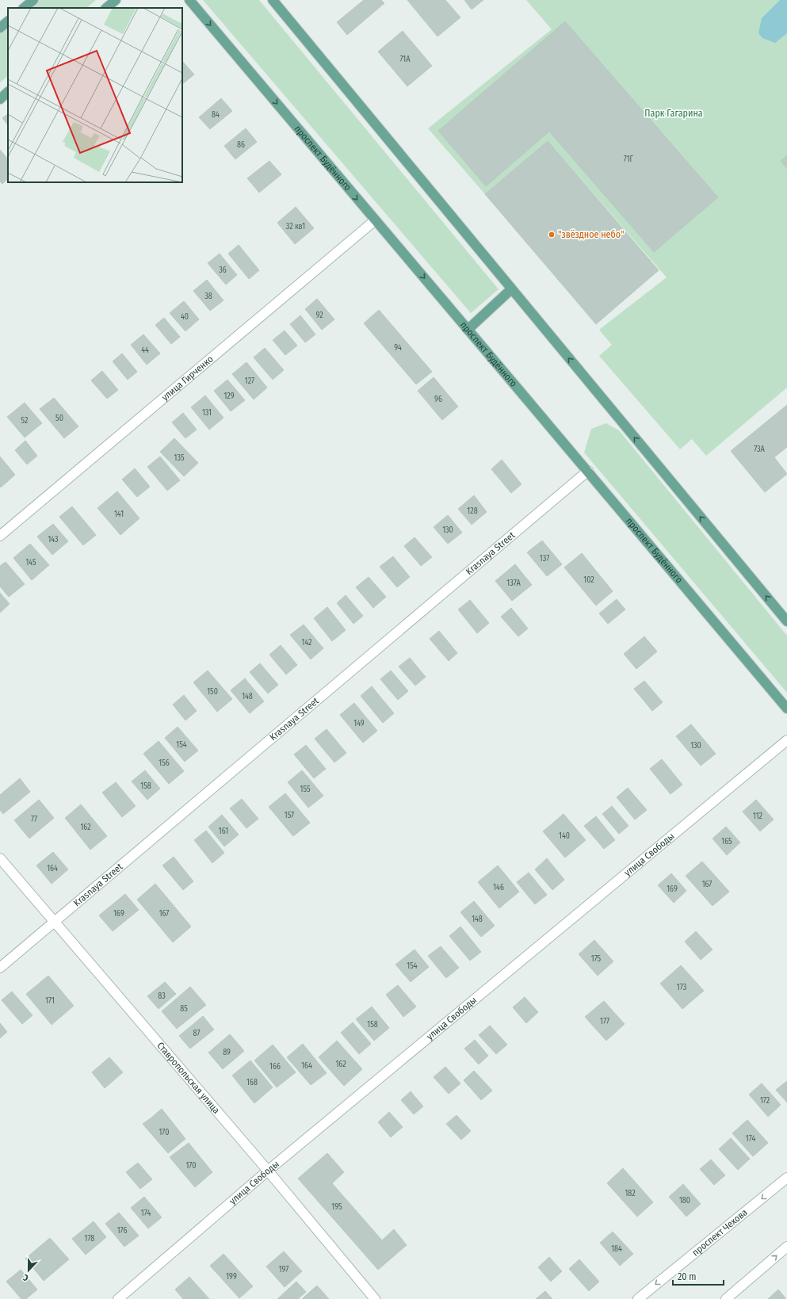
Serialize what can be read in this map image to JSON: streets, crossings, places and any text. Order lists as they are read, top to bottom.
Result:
{
  "streets": {
    "main road": ["проспект Будённого"],
    "street": [
      "улица Гирченко",
      "Krasnaya Street",
      "улица Свободы",
      "Ставропольская улица",
      "проспект Чехова"
    ]
  },
  "crossings": [
    ["проспект Будённого", "улица Гирченко"],
    ["проспект Будённого", "Krasnaya Street"],
    ["Krasnaya Street", "Ставропольская улица"],
    ["улица Свободы", "Ставропольская улица"]
  ],
  "parks": ["Парк Гагарина"],
  "places": ["\"звёздное небо\""],
  "house_numbers": [
    "71А",
    "84",
    "86",
    "71Г",
    "32 кв1",
    "36",
    "38",
    "92",
    "40",
    "94",
    "44",
    "127",
    "129",
    "96",
    "131",
    "50",
    "52",
    "73А",
    "135",
    "128",
    "141",
    "130",
    "143",
    "137",
    "145",
    "102",
    "137А",
    "142",
    "150",
    "148",
    "149",
    "154",
    "130",
    "156",
    "158",
    "155",
    "157",
    "112",
    "77",
    "162",
    "161",
    "140",
    "165",
    "164",
    "167",
    "146",
    "169",
    "169",
    "167",
    "148",
    "175",
    "154",
    "173",
    "83",
    "171",
    "85",
    "177",
    "158",
    "87",
    "89",
    "162",
    "164",
    "166",
    "168",
    "172",
    "170",
    "174",
    "170",
    "182",
    "180",
    "195",
    "174",
    "176",
    "178",
    "184",
    "197",
    "199"
  ],
  "scale_bar": "20 m",
  "north": "bottom"
}
